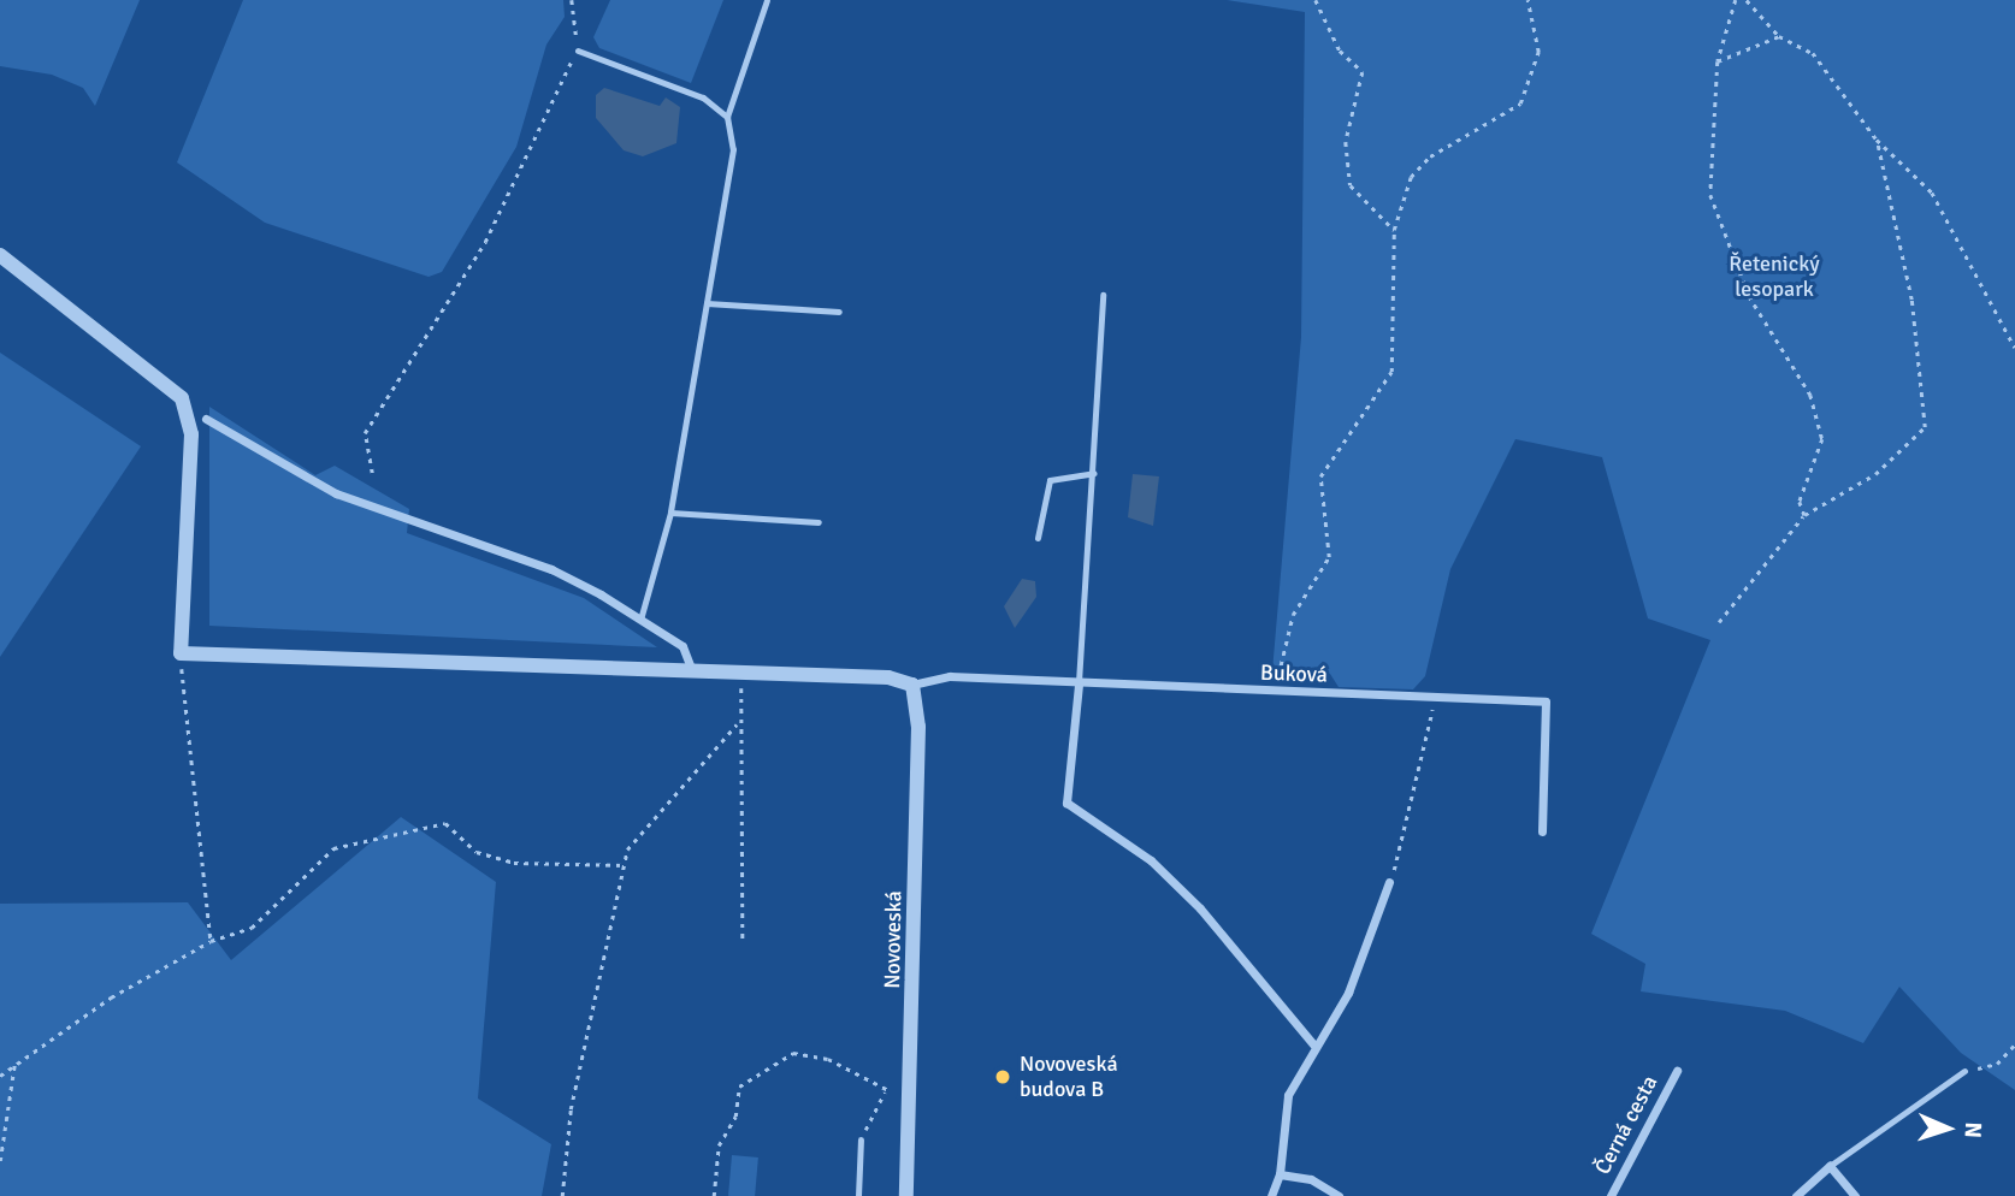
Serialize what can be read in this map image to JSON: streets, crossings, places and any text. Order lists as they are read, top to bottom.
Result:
{
  "streets": {
    "street": ["Buková", "Novoveská", "Černá cesta"]
  },
  "crossings": [
    ["Buková", "Novoveská"]
  ],
  "parks": ["Řetenický lesopark"],
  "places": ["Novoveská budova B"],
  "north": "right"
}
